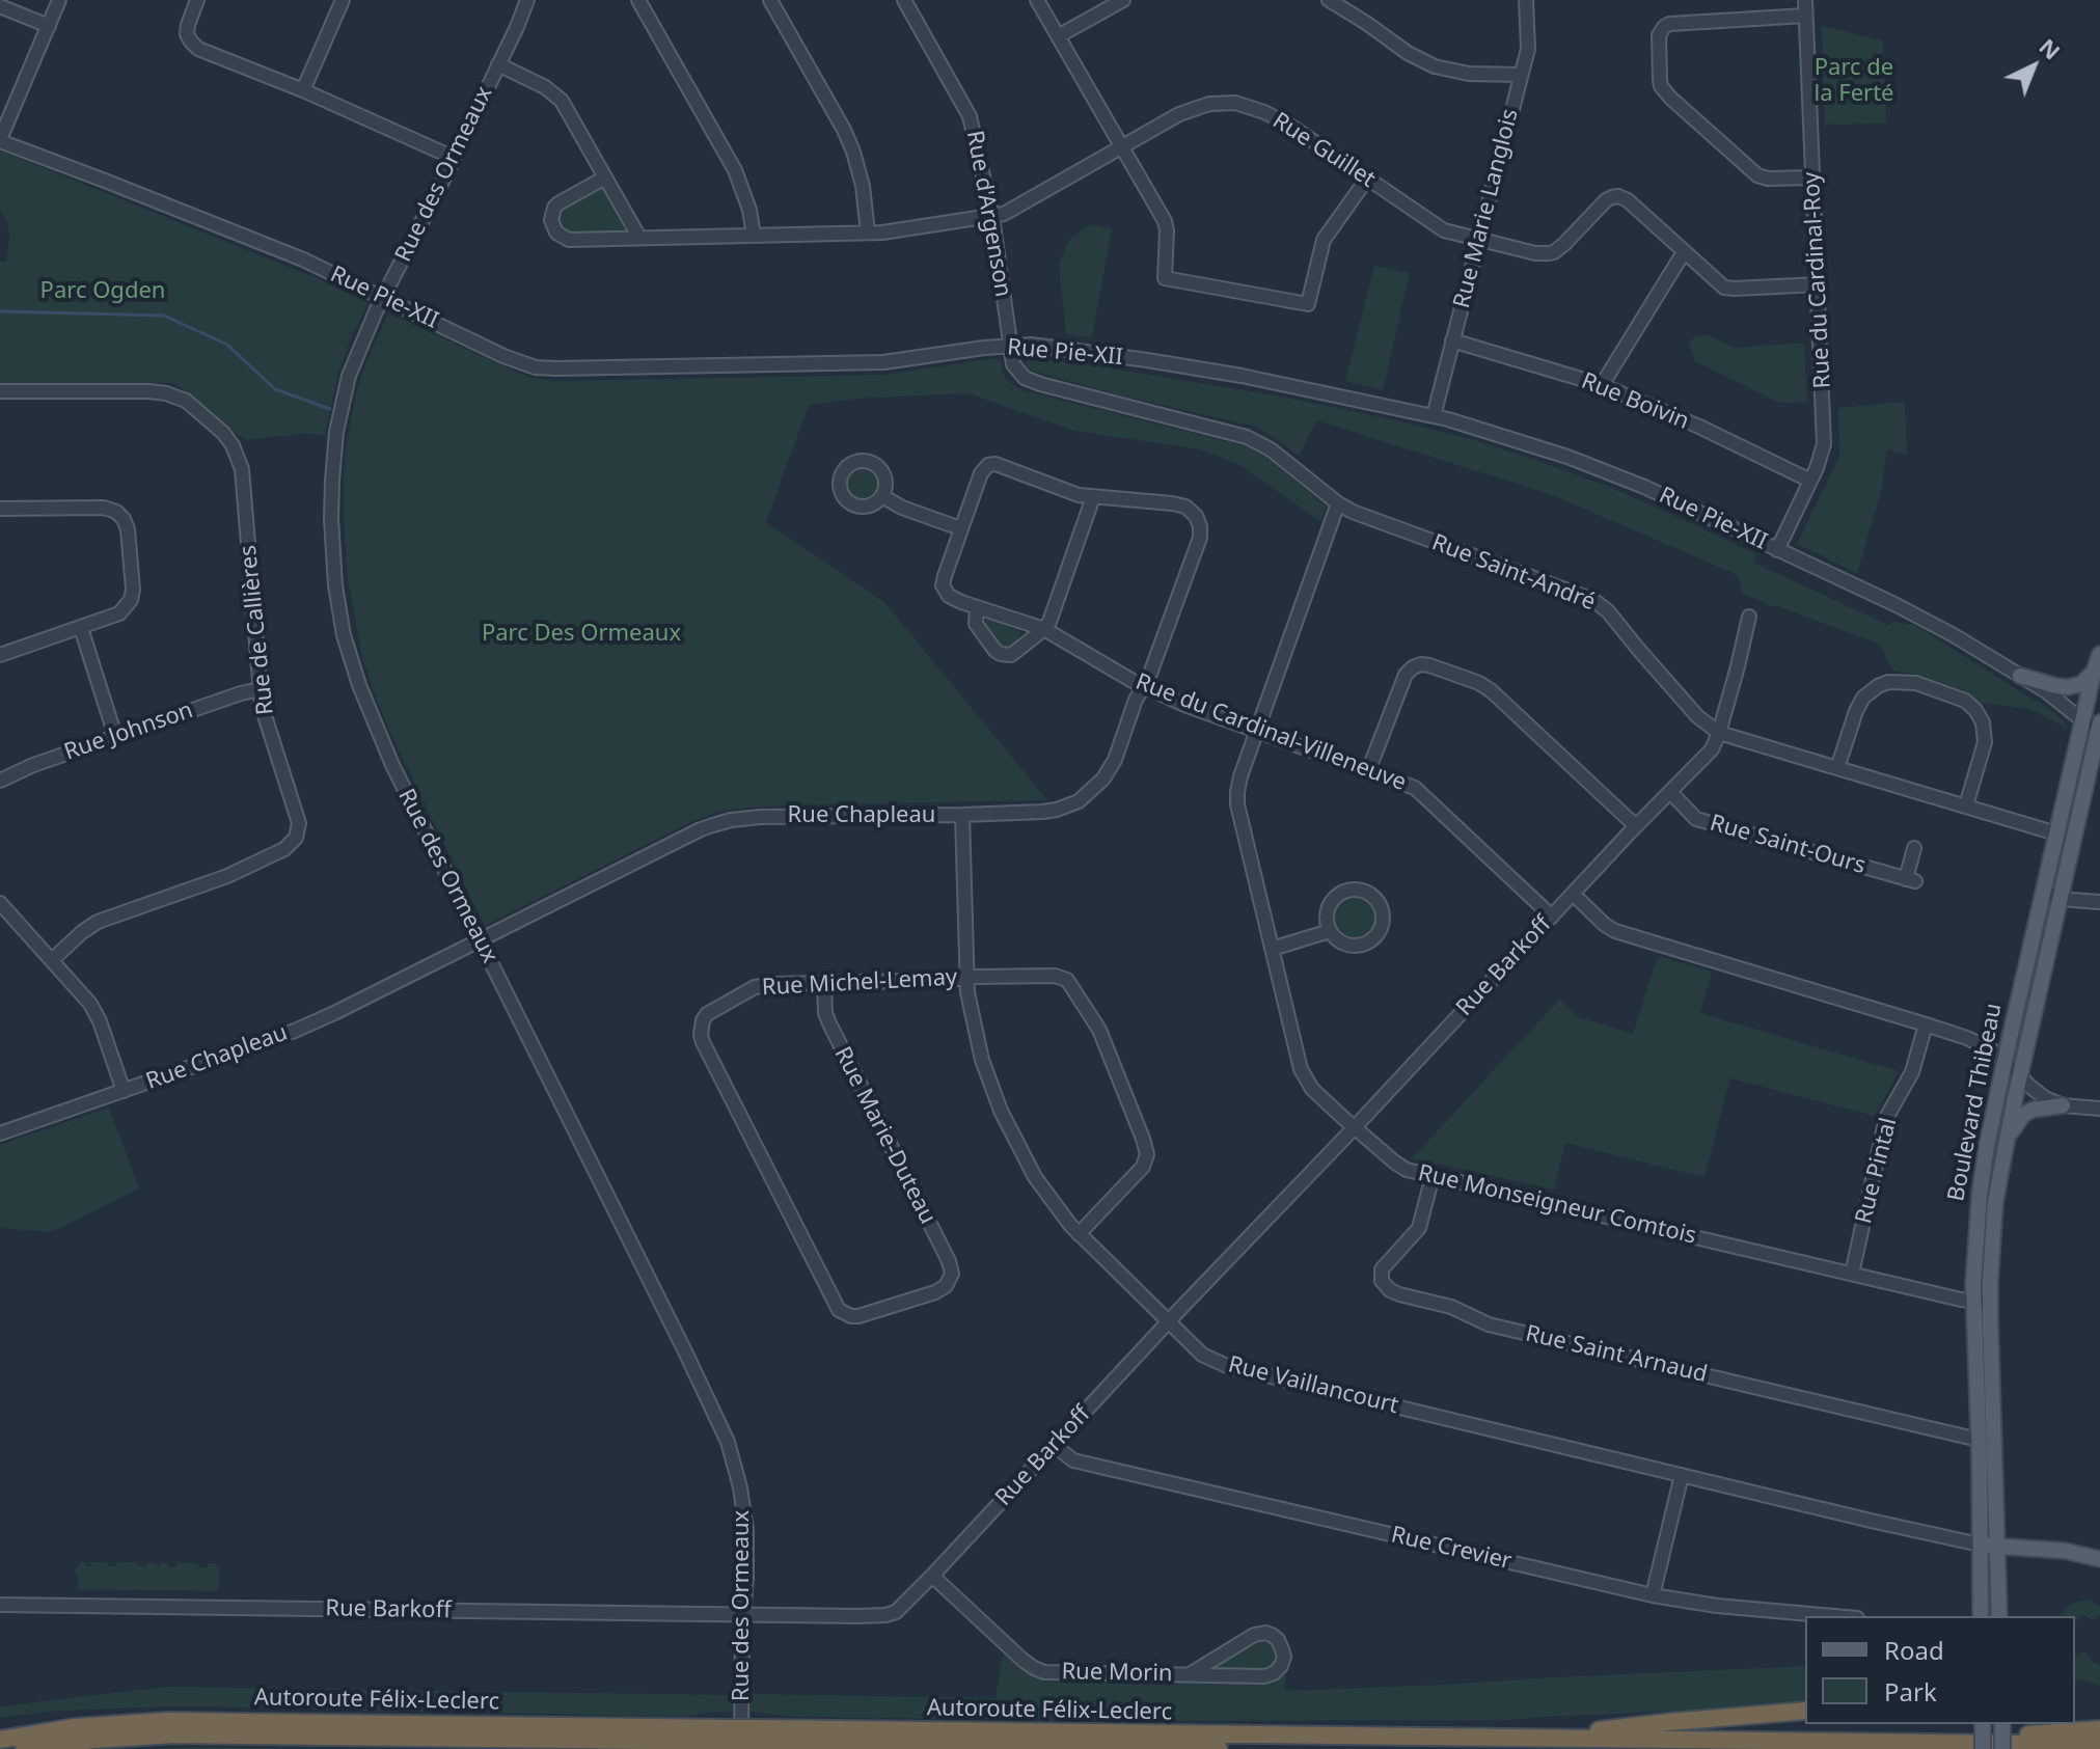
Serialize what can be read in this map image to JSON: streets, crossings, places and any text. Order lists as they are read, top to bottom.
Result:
{
  "streets": {
    "highway": ["Autoroute Félix-Leclerc"],
    "main road": ["Boulevard Thibeau"],
    "street": [
      "Rue Guillet",
      "Rue des Ormeaux",
      "Rue Marie Langlois",
      "Rue d'Argenson",
      "Rue du Cardinal-Roy",
      "Rue Pie-XII",
      "Rue Boivin",
      "Rue Saint-André",
      "Rue de Callières",
      "Rue Johnson",
      "Rue du Cardinal-Villeneuve",
      "Rue Chapleau",
      "Rue Saint-Ours",
      "Rue Barkoff",
      "Rue Michel-Lemay",
      "Rue Marie-Duteau",
      "Rue Pintal",
      "Rue Monseigneur Comtois",
      "Rue Saint Arnaud",
      "Rue Vaillancourt",
      "Rue Crevier",
      "Rue Morin"
    ]
  },
  "crossings": [
    ["Rue Guillet", "Rue Marie Langlois"],
    ["Rue Guillet", "Rue d'Argenson"],
    ["Rue Guillet", "Rue du Cardinal-Roy"],
    ["Rue des Ormeaux", "Rue Pie-XII"],
    ["Rue des Ormeaux", "Rue Chapleau"],
    ["Rue des Ormeaux", "Rue Barkoff"],
    ["Rue des Ormeaux", "Autoroute Félix-Leclerc"],
    ["Rue Marie Langlois", "Rue Pie-XII"],
    ["Rue Marie Langlois", "Rue Boivin"],
    ["Rue d'Argenson", "Rue Pie-XII"],
    ["Rue d'Argenson", "Rue Saint-André"],
    ["Rue du Cardinal-Roy", "Rue Pie-XII"],
    ["Rue du Cardinal-Roy", "Rue Boivin"],
    ["Rue Pie-XII", "Rue Saint-André"],
    ["Rue Pie-XII", "Boulevard Thibeau"],
    ["Rue Saint-André", "Rue Barkoff"],
    ["Rue Saint-André", "Boulevard Thibeau"],
    ["Rue Saint-André", "Rue Monseigneur Comtois"],
    ["Rue de Callières", "Rue Johnson"],
    ["Rue du Cardinal-Villeneuve", "Rue Chapleau"],
    ["Rue du Cardinal-Villeneuve", "Rue Barkoff"],
    ["Rue du Cardinal-Villeneuve", "Rue Monseigneur Comtois"],
    ["Rue Chapleau", "Rue Vaillancourt"],
    ["Rue Saint-Ours", "Rue Barkoff"],
    ["Rue Barkoff", "Rue Monseigneur Comtois"],
    ["Rue Barkoff", "Rue Vaillancourt"],
    ["Rue Barkoff", "Rue Crevier"],
    ["Rue Barkoff", "Rue Morin"],
    ["Rue Michel-Lemay", "Rue Marie-Duteau"],
    ["Rue Michel-Lemay", "Rue Vaillancourt"],
    ["Boulevard Thibeau", "Rue Monseigneur Comtois"],
    ["Boulevard Thibeau", "Rue Saint Arnaud"],
    ["Boulevard Thibeau", "Rue Vaillancourt"],
    ["Rue Pintal", "Rue Monseigneur Comtois"],
    ["Rue Monseigneur Comtois", "Rue Saint Arnaud"]
  ],
  "parks": ["Parc de la Ferté", "Parc Ogden", "Parc Des Ormeaux"],
  "legend": ["Road", "Park"],
  "north": "top right"
}
